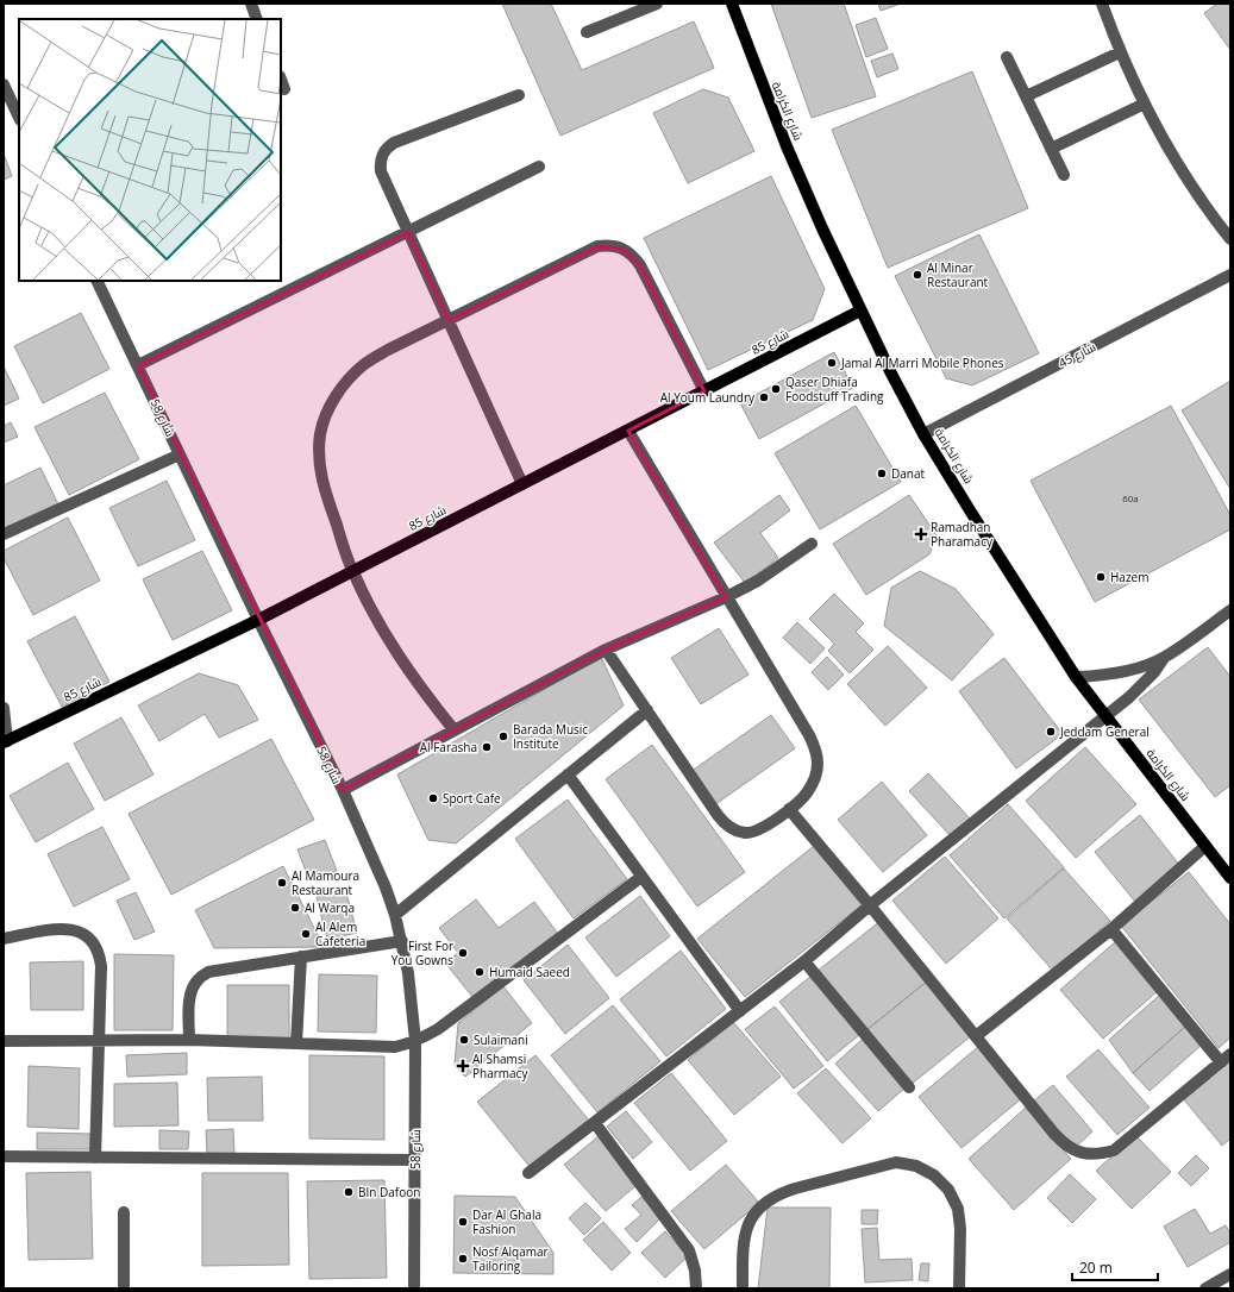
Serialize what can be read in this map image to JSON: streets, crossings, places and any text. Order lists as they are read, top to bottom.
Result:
{
  "streets": {
    "main road": ["شارع الكرامة", "شارع 85"],
    "street": ["شارع 45", "شارع 58"]
  },
  "crossings": [
    ["شارع الكرامة", "شارع 85"],
    ["شارع الكرامة", "شارع 45"],
    ["شارع 85", "شارع 58"]
  ],
  "places": {
    "other": [
      "Al Minar Restaurant",
      "Jamal Al Marri Mobile Phones",
      "Qaser Dhiafa Foodstuff Trading",
      "Al Youm Laundry",
      "Danat",
      "Hazem",
      "Jeddam General",
      "Barada Music Institute",
      "Al Farasha",
      "Sport Cafe",
      "Al Mamoura Restaurant",
      "Al Warqa",
      "Al Alem Cafeteria",
      "First For You Gowns",
      "Humaid Saeed",
      "Sulaimani",
      "BIn Dafoon",
      "Dar Al Ghala Fashion",
      "Nosf Alqamar Tailoring"
    ],
    "health": ["Ramadhan Pharamacy", "Al Shamsi Pharmacy"]
  },
  "house_numbers": ["60a"],
  "scale_bar": "20 m"
}
